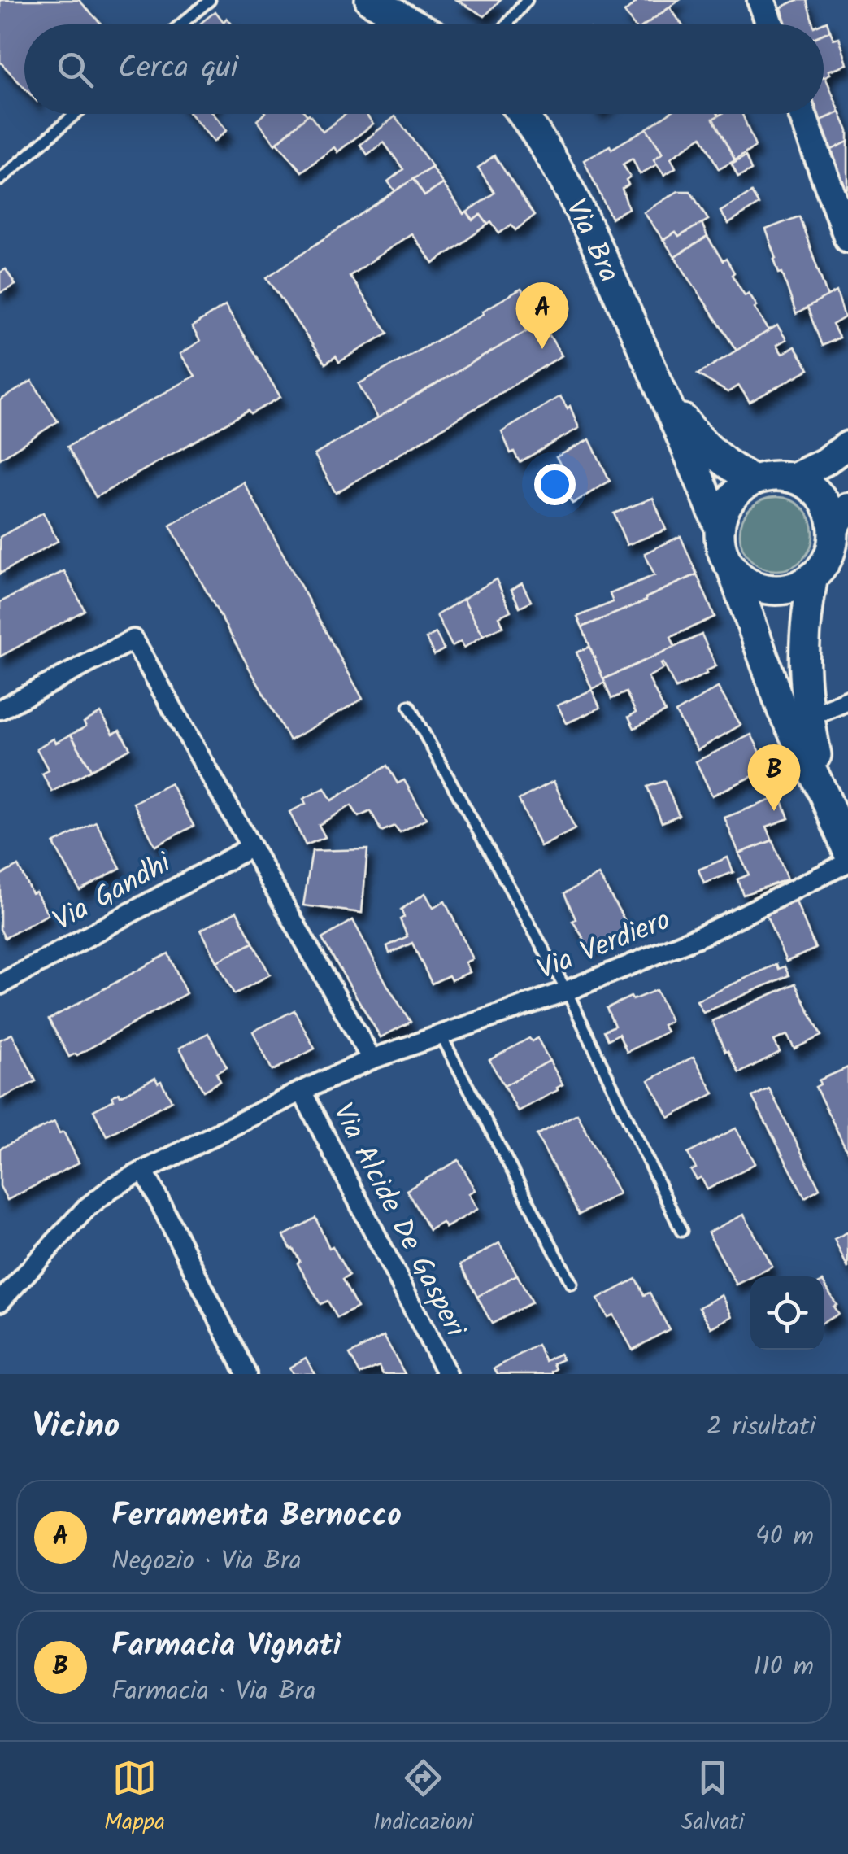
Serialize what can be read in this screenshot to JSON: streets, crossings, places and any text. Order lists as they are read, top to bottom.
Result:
{
  "streets": {
    "main road": ["Via Bra"],
    "street": ["Via Gandhi", "Via Verdiero", "Via Alcide De Gasperi"]
  },
  "crossings": [
    ["Via Verdiero", "Via Alcide De Gasperi"]
  ],
  "page": {
    "search": "Cerca qui",
    "pins": ["A", "B"],
    "heading": ["Vicino", "2 risultati"],
    "list": [
      {
        "mark": "A",
        "name": "Ferramenta Bernocco",
        "note": "Negozio · Via Bra",
        "value": "40 m"
      },
      {
        "mark": "B",
        "name": "Farmacia Vignati",
        "note": "Farmacia · Via Bra",
        "value": "110 m"
      }
    ],
    "nav": ["Mappa", "Indicazioni", "Salvati"]
  }
}
